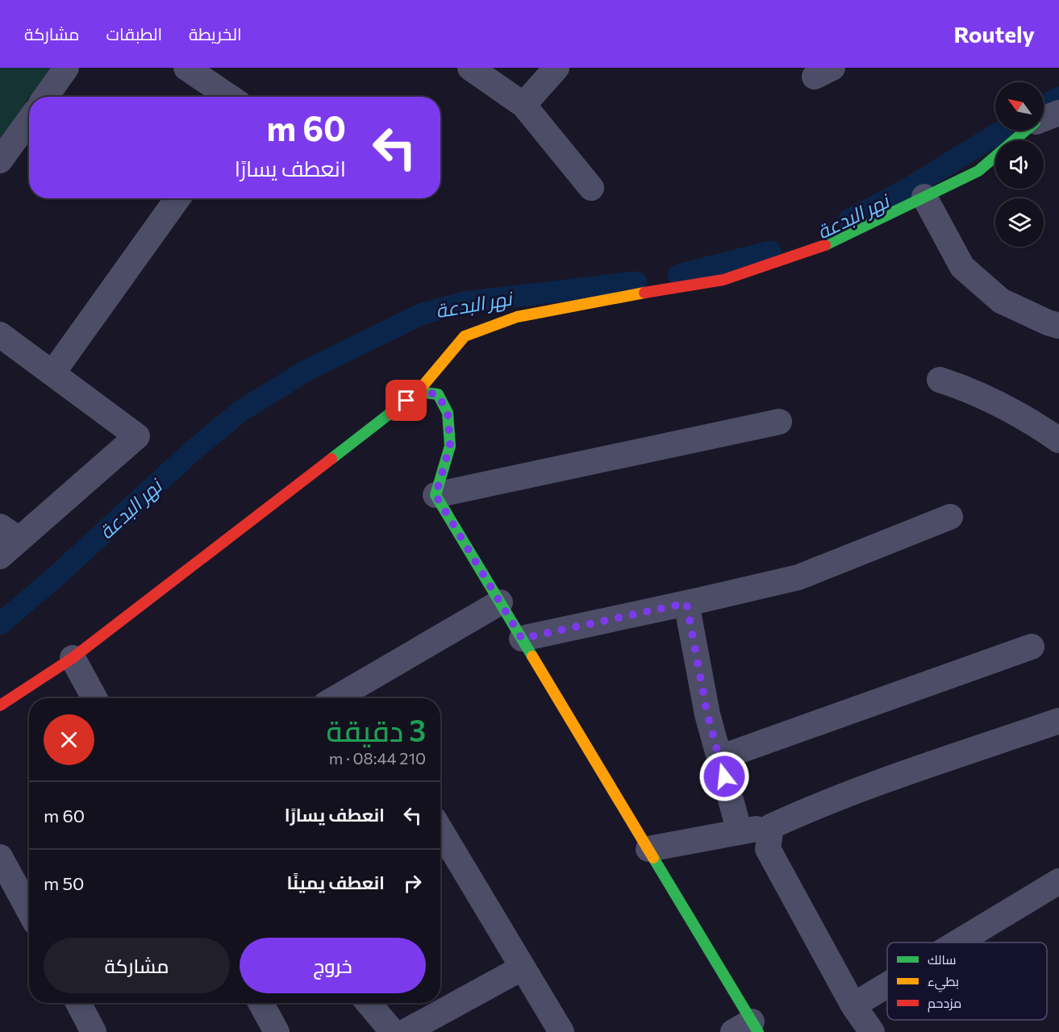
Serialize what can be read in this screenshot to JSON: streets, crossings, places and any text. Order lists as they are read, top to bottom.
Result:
{
  "water": ["نهر البدعة"],
  "legend": ["سالك", "بطيء", "مزدحم"],
  "north": "top left",
  "page": {
    "header": "Routely",
    "nav": ["الخريطة", "الطبقات", "مشاركة"],
    "turn": ["60 m", "انعطف يسارًا"],
    "heading": ["3 دقيقة", "210 m · 08:44"],
    "list": [
      {
        "name": "انعطف يسارًا",
        "value": "60 m"
      },
      {
        "name": "انعطف يمينًا",
        "value": "50 m"
      }
    ],
    "buttons": ["خروج", "مشاركة"]
  }
}
